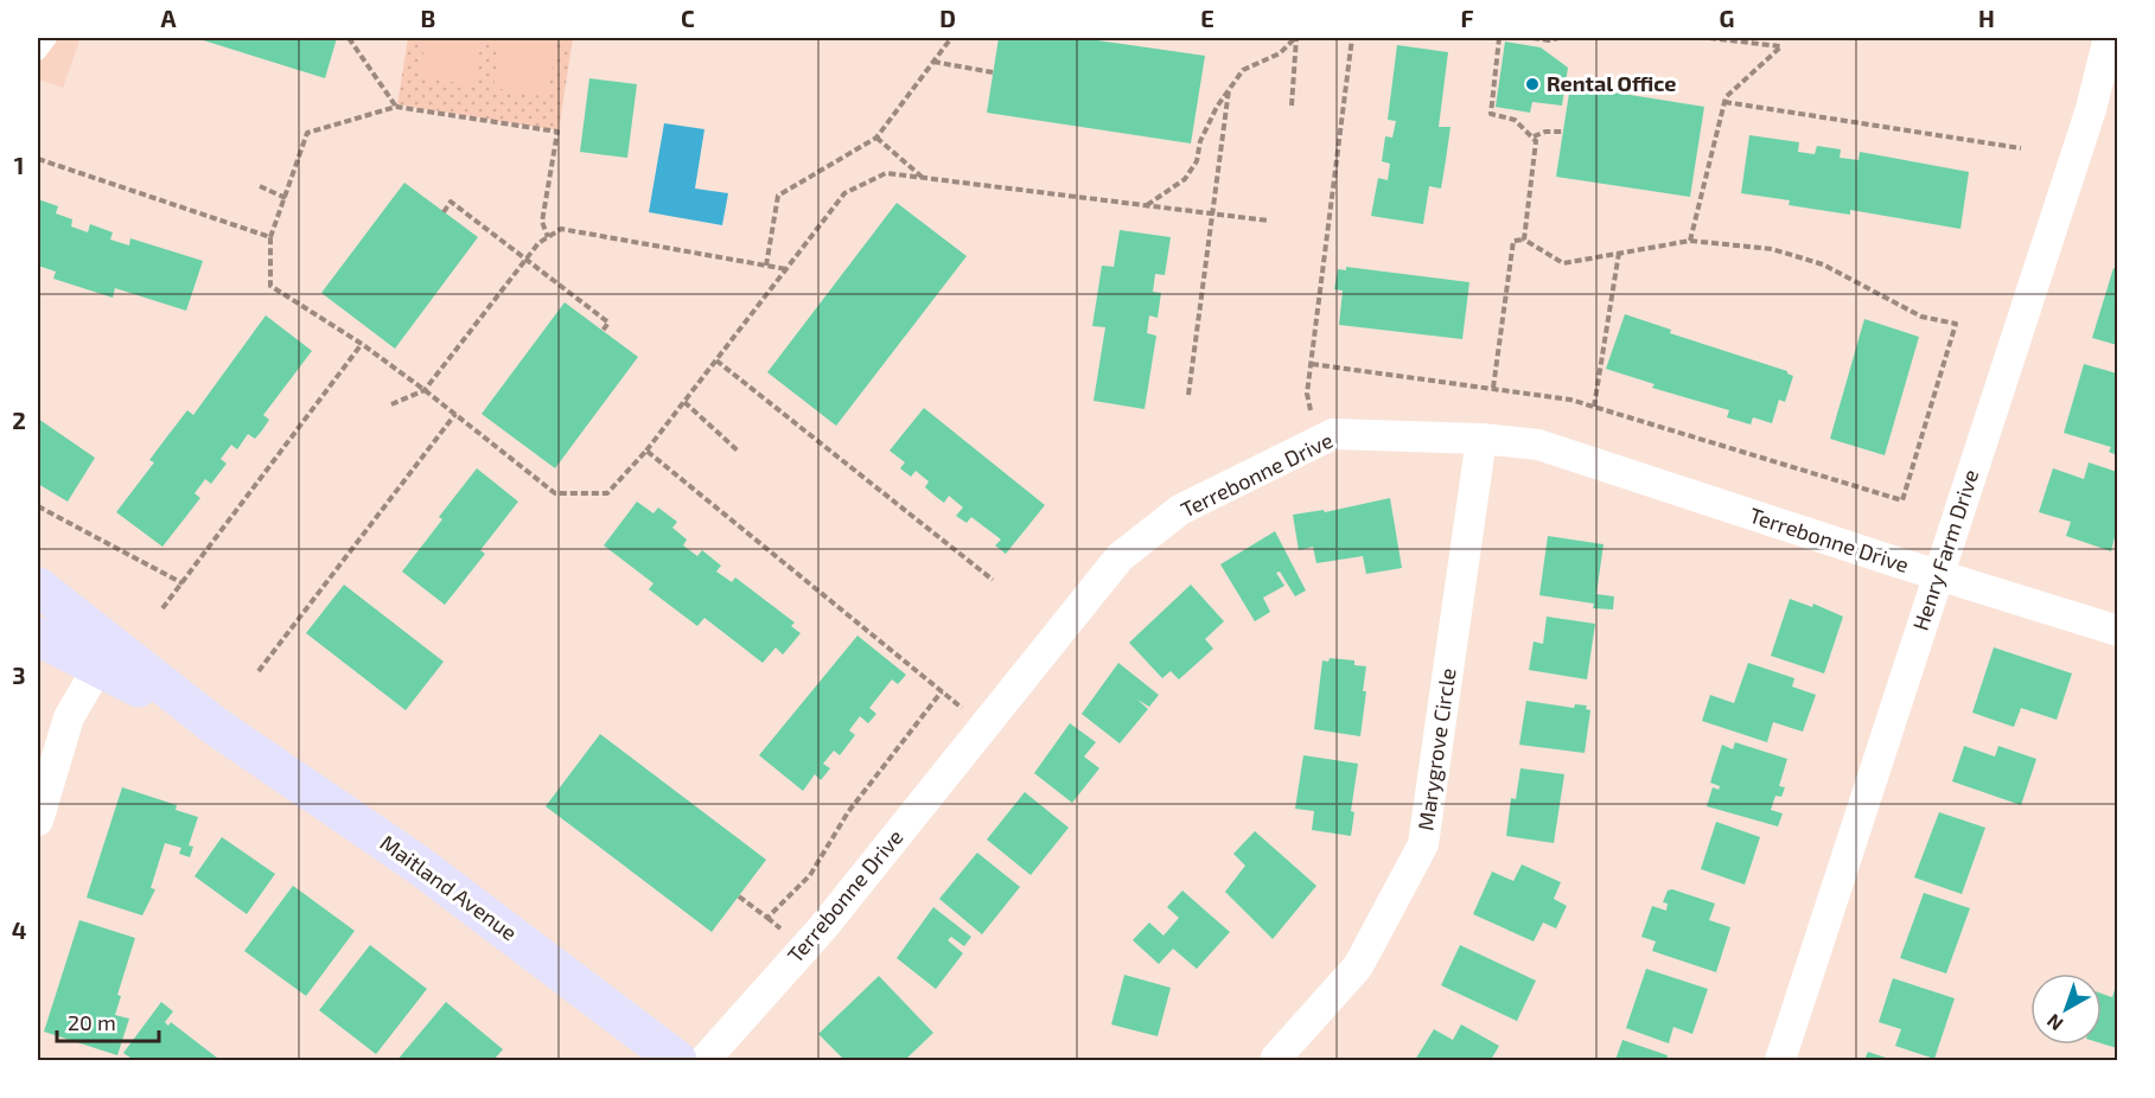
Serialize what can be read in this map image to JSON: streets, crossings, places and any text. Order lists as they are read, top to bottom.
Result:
{
  "streets": {
    "main road": ["Maitland Avenue"],
    "street": ["Terrebonne Drive", "Henry Farm Drive", "Marygrove Circle"]
  },
  "crossings": [
    ["Terrebonne Drive", "Henry Farm Drive"],
    ["Terrebonne Drive", "Marygrove Circle"]
  ],
  "places": ["Rental Office"],
  "scale_bar": "20 m",
  "north": "bottom left",
  "grid": {
    "columns": [
      "A",
      "B",
      "C",
      "D",
      "E",
      "F",
      "G",
      "H"
    ],
    "rows": [
      "1",
      "2",
      "3",
      "4"
    ]
  }
}
